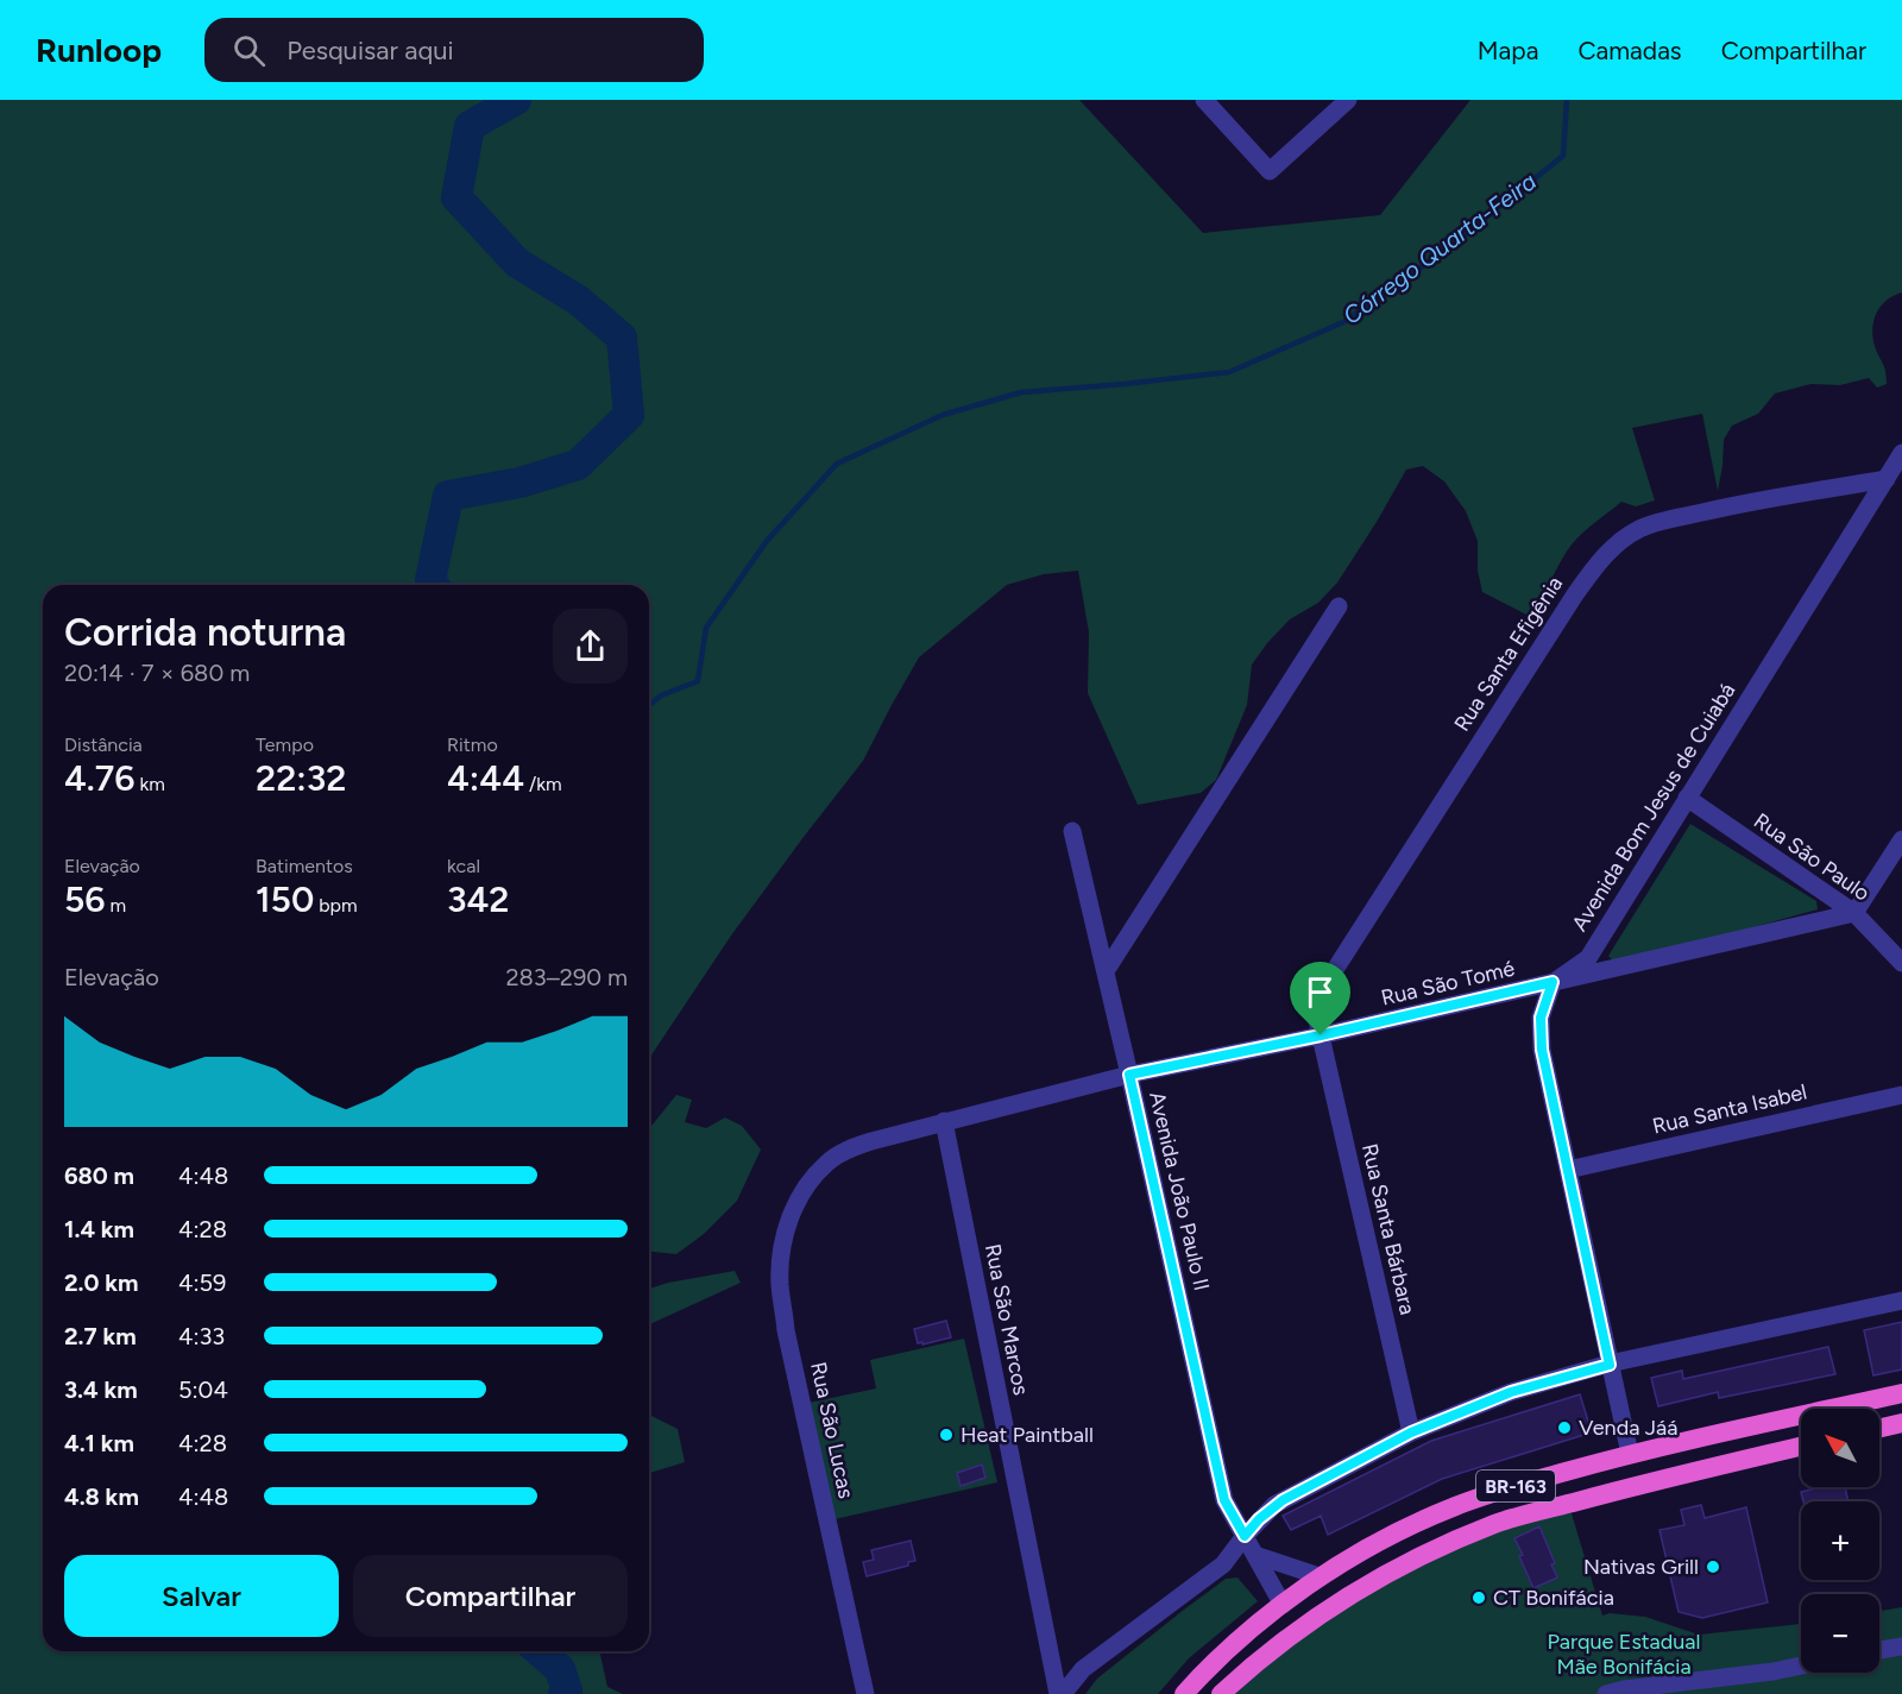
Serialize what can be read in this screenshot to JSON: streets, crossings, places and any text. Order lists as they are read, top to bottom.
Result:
{
  "streets": {
    "highway": ["BR-163"],
    "street": [
      "Rua Santa Efigênia",
      "Avenida Bom Jesus de Cuiabá",
      "Rua São Paulo",
      "Rua São Tomé",
      "Rua Santa Isabel",
      "Avenida João Paulo II",
      "Rua Santa Bárbara",
      "Rua São Marcos",
      "Rua São Lucas"
    ]
  },
  "crossings": [
    ["Rua Santa Efigênia", "Avenida Bom Jesus de Cuiabá"],
    ["Rua Santa Efigênia", "Rua São Tomé"],
    ["Rua Santa Efigênia", "Rua Santa Bárbara"],
    ["Avenida Bom Jesus de Cuiabá", "Rua São Paulo"],
    ["Avenida Bom Jesus de Cuiabá", "Rua São Tomé"],
    ["Rua São Paulo", "Rua São Tomé"],
    ["Rua São Tomé", "Avenida João Paulo II"],
    ["Rua São Tomé", "Rua Santa Bárbara"],
    ["Rua São Tomé", "Rua São Marcos"],
    ["Rua São Tomé", "Rua São Lucas"],
    ["Avenida João Paulo II", "BR-163"]
  ],
  "water": ["Córrego Quarta-Feira"],
  "parks": ["Parque Estadual Mãe Bonifácia"],
  "places": [
    "Venda Jáá",
    "Heat Paintball",
    "Nativas Grill",
    "CT Bonifácia"
  ],
  "north": "top left",
  "page": {
    "header": "Runloop",
    "search": "Pesquisar aqui",
    "nav": ["Mapa", "Camadas", "Compartilhar"],
    "heading": ["Corrida noturna", "20:14 · 7 × 680 m"],
    "stats": [
      ["Distância", "4.76 km"],
      ["Tempo", "22:32"],
      ["Ritmo", "4:44 /km"],
      ["Elevação", "56 m"],
      ["Batimentos", "150 bpm"],
      ["kcal", "342"]
    ],
    "chart": ["Elevação", "283–290 m"],
    "list": [
      {
        "name": "680 m",
        "note": "4:48"
      },
      {
        "name": "1.4 km",
        "note": "4:28"
      },
      {
        "name": "2.0 km",
        "note": "4:59"
      },
      {
        "name": "2.7 km",
        "note": "4:33"
      },
      {
        "name": "3.4 km",
        "note": "5:04"
      },
      {
        "name": "4.1 km",
        "note": "4:28"
      },
      {
        "name": "4.8 km",
        "note": "4:48"
      }
    ],
    "map_buttons": ["+", "−"],
    "buttons": ["Salvar", "Compartilhar"]
  }
}
